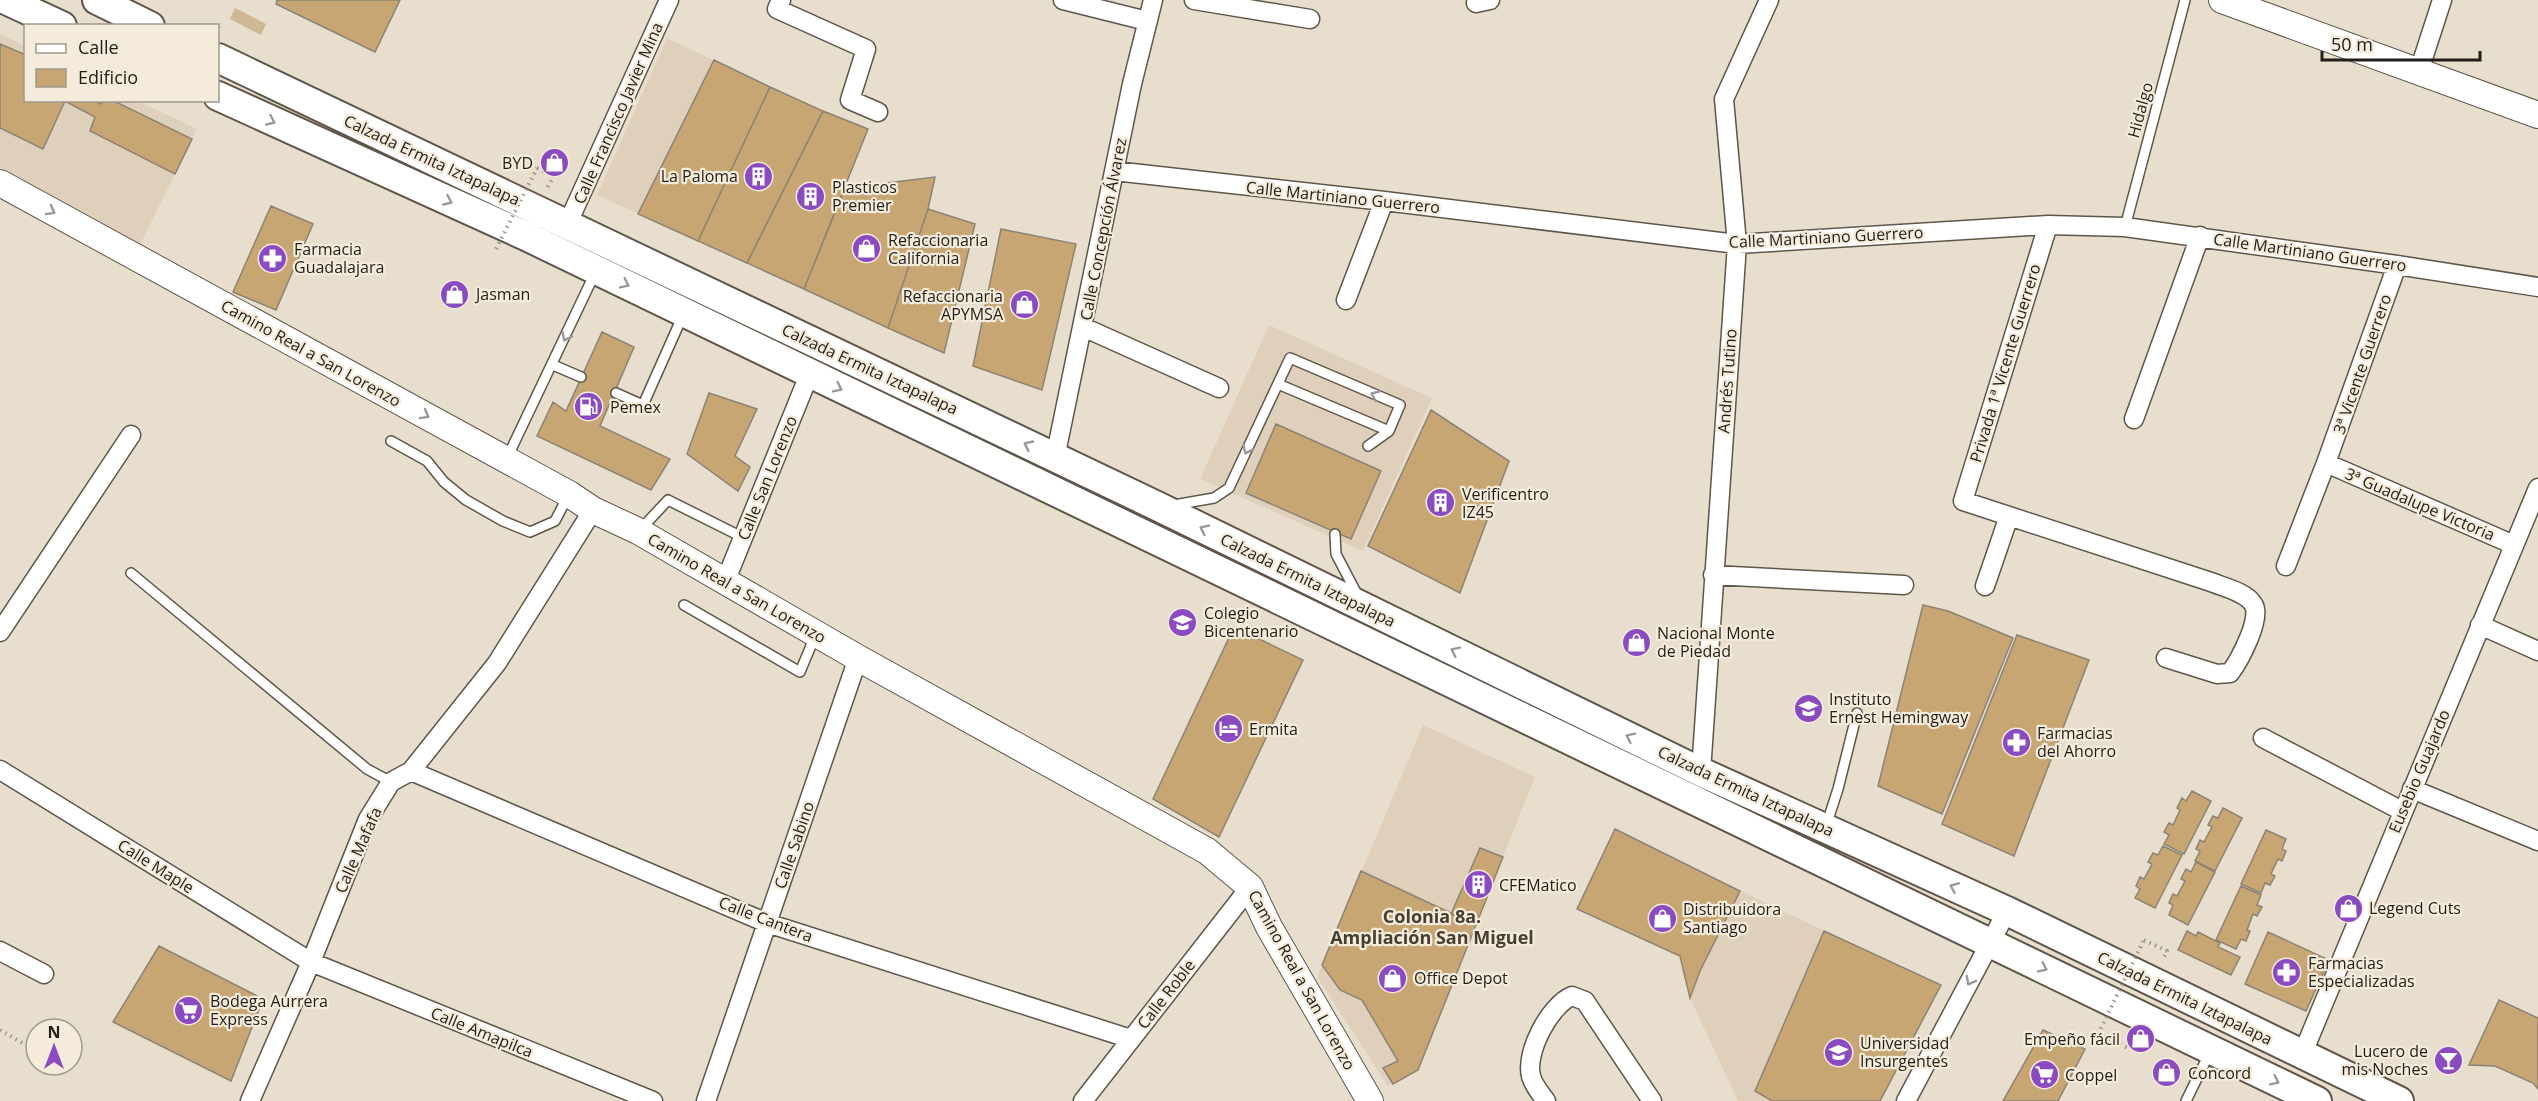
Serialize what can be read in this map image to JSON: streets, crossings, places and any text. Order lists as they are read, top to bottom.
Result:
{
  "streets": {
    "main road": ["Calzada Ermita Iztapalapa", "Camino Real a San Lorenzo"],
    "street": [
      "Calle Francisco Javier Mina",
      "Calle Martiniano Guerrero",
      "Calle Concepción Álvarez",
      "Privada 1ª Vicente Guerrero",
      "3ª Vicente Guerrero",
      "Andrés Tutino",
      "Calle San Lorenzo",
      "3ª Guadalupe Victoria",
      "Eusebio Guajardo",
      "Calle Sabino",
      "Calle Mafafa",
      "Calle Maple",
      "Calle Cantera",
      "Calle Roble",
      "Calle Amapilca"
    ],
    "lane": ["Hidalgo"]
  },
  "crossings": [
    ["Hidalgo", "Calle Martiniano Guerrero"],
    ["Calle Francisco Javier Mina", "Calzada Ermita Iztapalapa"],
    ["Calzada Ermita Iztapalapa", "Calle Concepción Álvarez"],
    ["Calzada Ermita Iztapalapa", "Andrés Tutino"],
    ["Calzada Ermita Iztapalapa", "Calle San Lorenzo"],
    ["Calzada Ermita Iztapalapa", "Eusebio Guajardo"],
    ["Calle Martiniano Guerrero", "Calle Concepción Álvarez"],
    ["Calle Martiniano Guerrero", "Privada 1ª Vicente Guerrero"],
    ["Calle Martiniano Guerrero", "3ª Vicente Guerrero"],
    ["Calle Martiniano Guerrero", "Andrés Tutino"],
    ["Camino Real a San Lorenzo", "Calle San Lorenzo"],
    ["Camino Real a San Lorenzo", "Calle Sabino"],
    ["Camino Real a San Lorenzo", "Calle Mafafa"],
    ["Camino Real a San Lorenzo", "Calle Roble"],
    ["3ª Vicente Guerrero", "3ª Guadalupe Victoria"],
    ["3ª Guadalupe Victoria", "Eusebio Guajardo"],
    ["Calle Sabino", "Calle Cantera"],
    ["Calle Mafafa", "Calle Maple"],
    ["Calle Mafafa", "Calle Cantera"],
    ["Calle Mafafa", "Calle Amapilca"],
    ["Calle Maple", "Calle Amapilca"],
    ["Calle Cantera", "Calle Roble"]
  ],
  "districts": ["Colonia 8a. Ampliación San Miguel"],
  "places": {
    "shop": [
      "BYD",
      "Refaccionaria California",
      "Jasman",
      "Refaccionaria APYMSA",
      "Nacional Monte de Piedad",
      "Legend Cuts",
      "Distribuidora Santiago",
      "Office Depot",
      "Empeño fácil",
      "Concord"
    ],
    "building": [
      "La Paloma",
      "Plasticos Premier",
      "Verificentro IZ45",
      "CFEMatico"
    ],
    "pharmacy": ["Farmacia Guadalajara", "Farmacias del Ahorro", "Farmacias Especializadas"],
    "fuel station": ["Pemex"],
    "school or university": ["Colegio Bicentenario", "Instituto Ernest Hemingway", "Universidad Insurgentes"],
    "hotel": ["Ermita"],
    "supermarket": ["Bodega Aurrera Express", "Coppel"],
    "bar": ["Lucero de mis Noches"]
  },
  "legend": ["Calle", "Edificio"],
  "scale_bar": "50 m",
  "north": "top"
}
